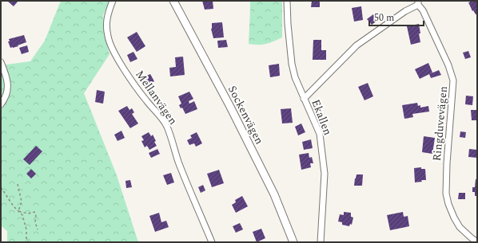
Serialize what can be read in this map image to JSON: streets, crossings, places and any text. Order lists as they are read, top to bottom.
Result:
{
  "streets": {
    "street": [
      "Mellanvägen",
      "Sockenvägen",
      "Ekallen",
      "Ringduvevägen"
    ]
  },
  "scale_bar": "50 m"
}
